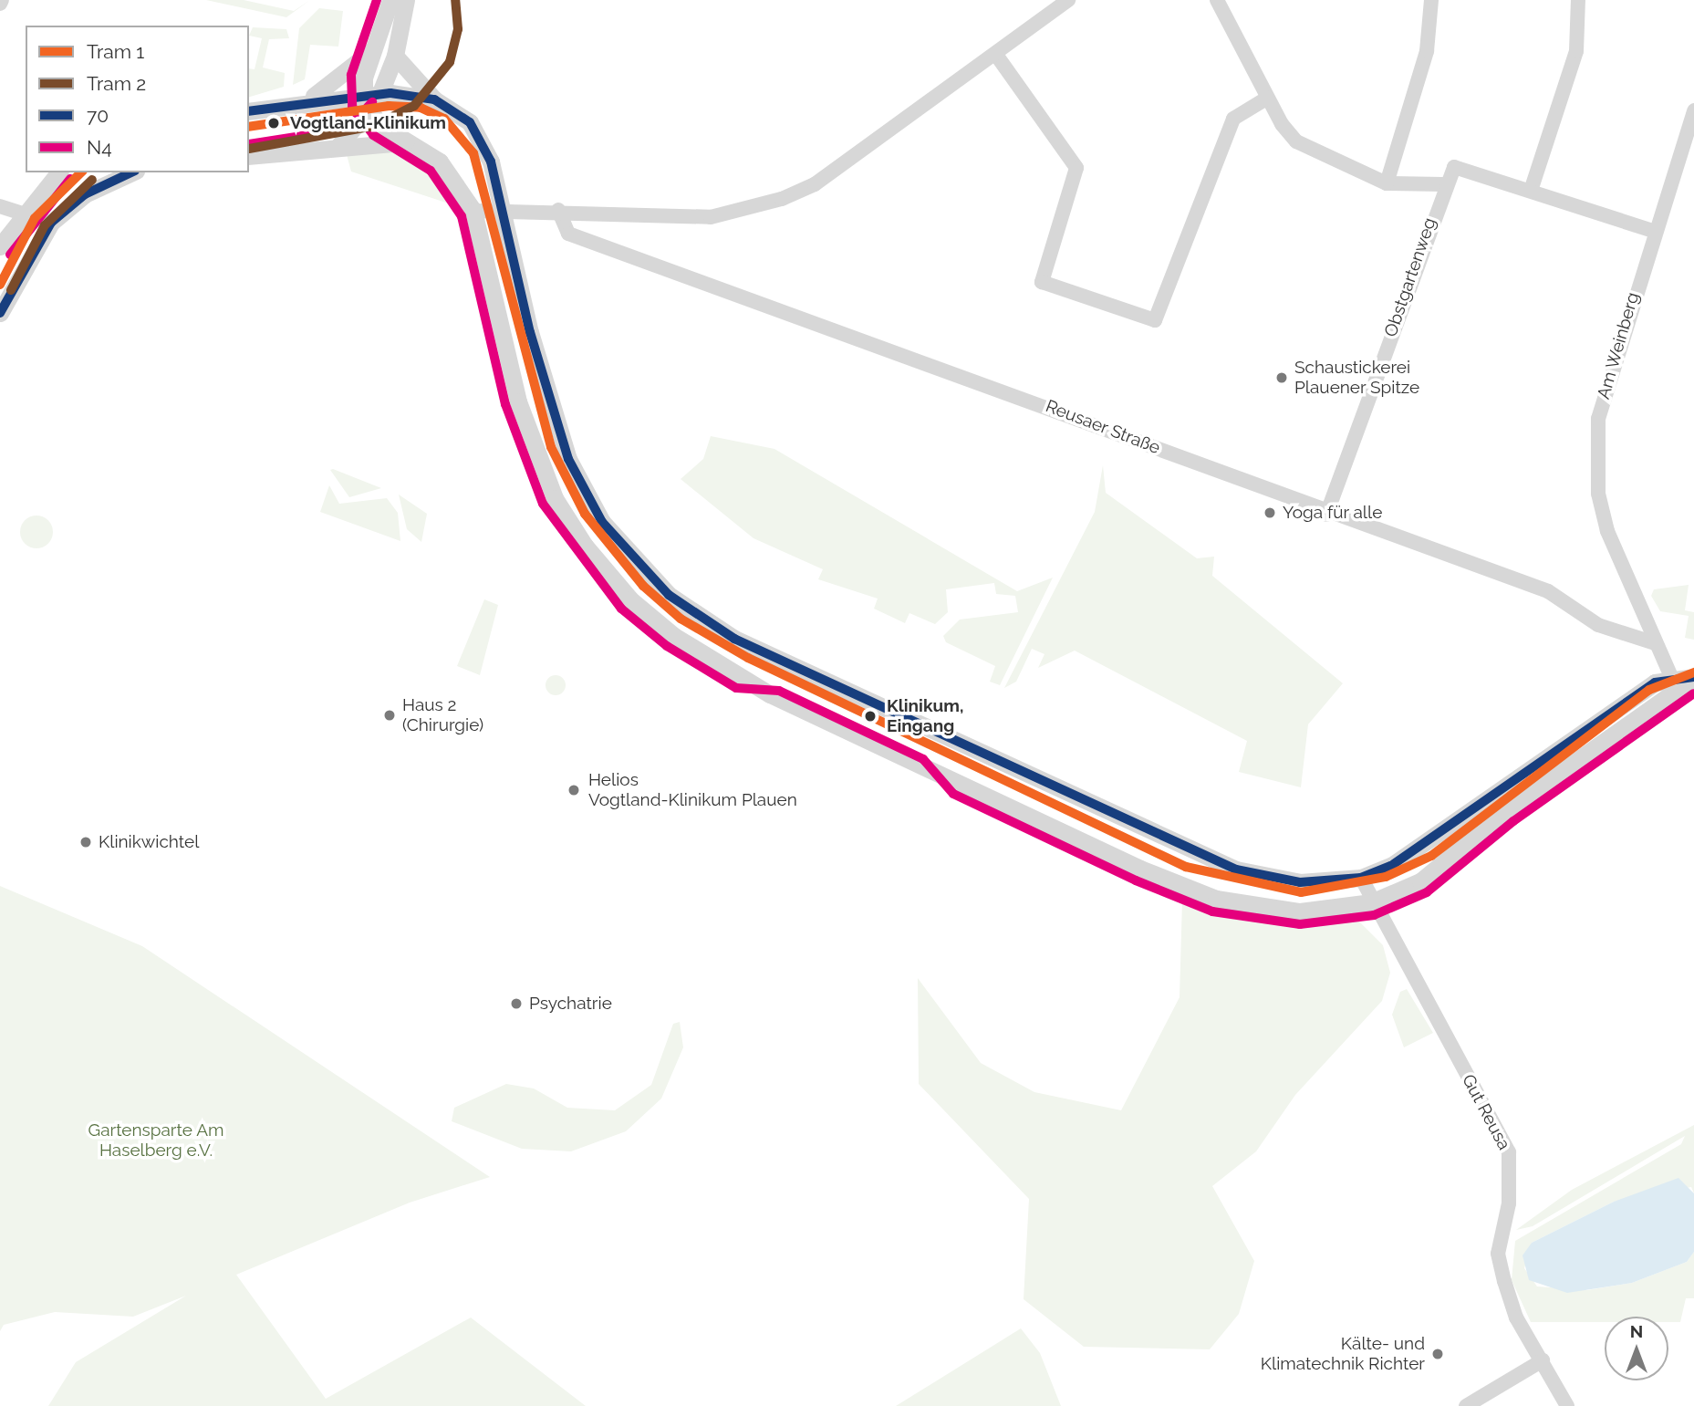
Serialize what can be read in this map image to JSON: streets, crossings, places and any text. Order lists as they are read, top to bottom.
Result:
{
  "streets": {
    "street": [
      "Obstgartenweg",
      "Am Weinberg",
      "Reusaer Straße",
      "Gut Reusa"
    ]
  },
  "crossings": [
    ["Obstgartenweg", "Reusaer Straße"],
    ["Am Weinberg", "Reusaer Straße"]
  ],
  "parks": ["Gartensparte Am Haselberg e.V."],
  "places": [
    "Vogtland-Klinikum",
    "Schaustickerei Plauener Spitze",
    "Yoga für alle",
    "Haus 2 (Chirurgie)",
    "Klinikum, Eingang",
    "Helios Vogtland-Klinikum Plauen",
    "Klinikwichtel",
    "Psychatrie",
    "Kälte- und Klimatechnik Richter"
  ],
  "lines": [
    "tram line 2",
    "transit line N4",
    "transit line 70",
    "tram line 1"
  ],
  "legend": [
    "Tram 1",
    "Tram 2",
    "70",
    "N4"
  ],
  "north": "top"
}
